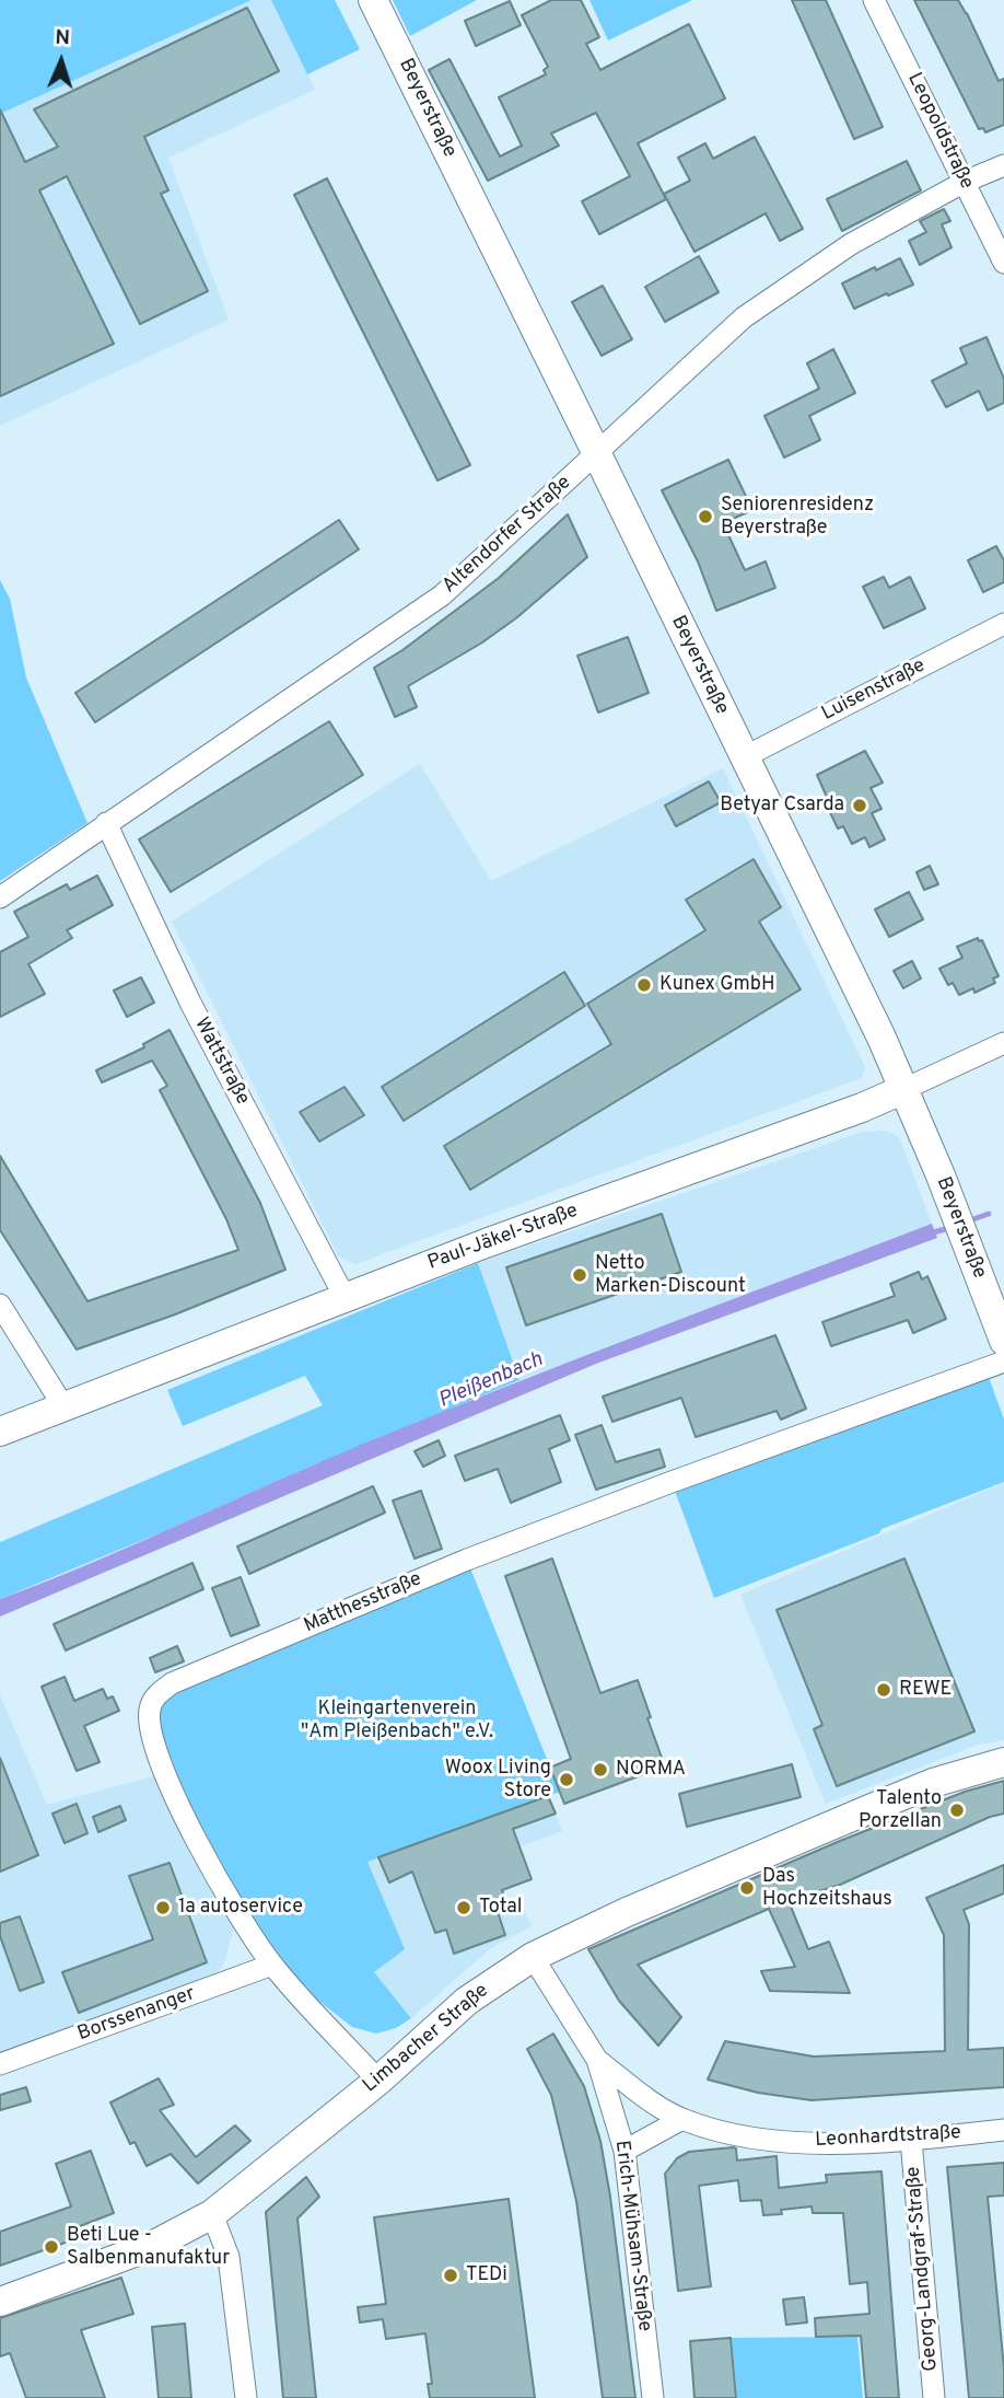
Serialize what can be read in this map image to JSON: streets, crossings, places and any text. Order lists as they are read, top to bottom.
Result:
{
  "streets": {
    "street": [
      "Beyerstraße",
      "Leopoldstraße",
      "Altendorfer Straße",
      "Luisenstraße",
      "Wattstraße",
      "Paul-Jäkel-Straße",
      "Matthesstraße",
      "Borssenanger",
      "Limbacher Straße",
      "Leonhardtstraße",
      "Erich-Mühsam-Straße",
      "Georg-Landgraf-Straße"
    ]
  },
  "crossings": [
    ["Beyerstraße", "Altendorfer Straße"],
    ["Beyerstraße", "Luisenstraße"],
    ["Beyerstraße", "Paul-Jäkel-Straße"],
    ["Leopoldstraße", "Altendorfer Straße"],
    ["Altendorfer Straße", "Wattstraße"],
    ["Wattstraße", "Paul-Jäkel-Straße"],
    ["Matthesstraße", "Borssenanger"],
    ["Matthesstraße", "Limbacher Straße"],
    ["Limbacher Straße", "Erich-Mühsam-Straße"],
    ["Leonhardtstraße", "Erich-Mühsam-Straße"],
    ["Leonhardtstraße", "Georg-Landgraf-Straße"]
  ],
  "water": ["Pleißenbach"],
  "parks": ["Kleingartenverein \"Am Pleißenbach\" e.V."],
  "places": [
    "Seniorenresidenz Beyerstraße",
    "Betyar Csarda",
    "Kunex GmbH",
    "Netto Marken-Discount",
    "REWE",
    "NORMA",
    "Woox Living Store",
    "Talento Porzellan",
    "Das Hochzeitshaus",
    "1a autoservice",
    "Total",
    "Beti Lue - Salbenmanufaktur",
    "TEDi"
  ],
  "north": "top"
}
